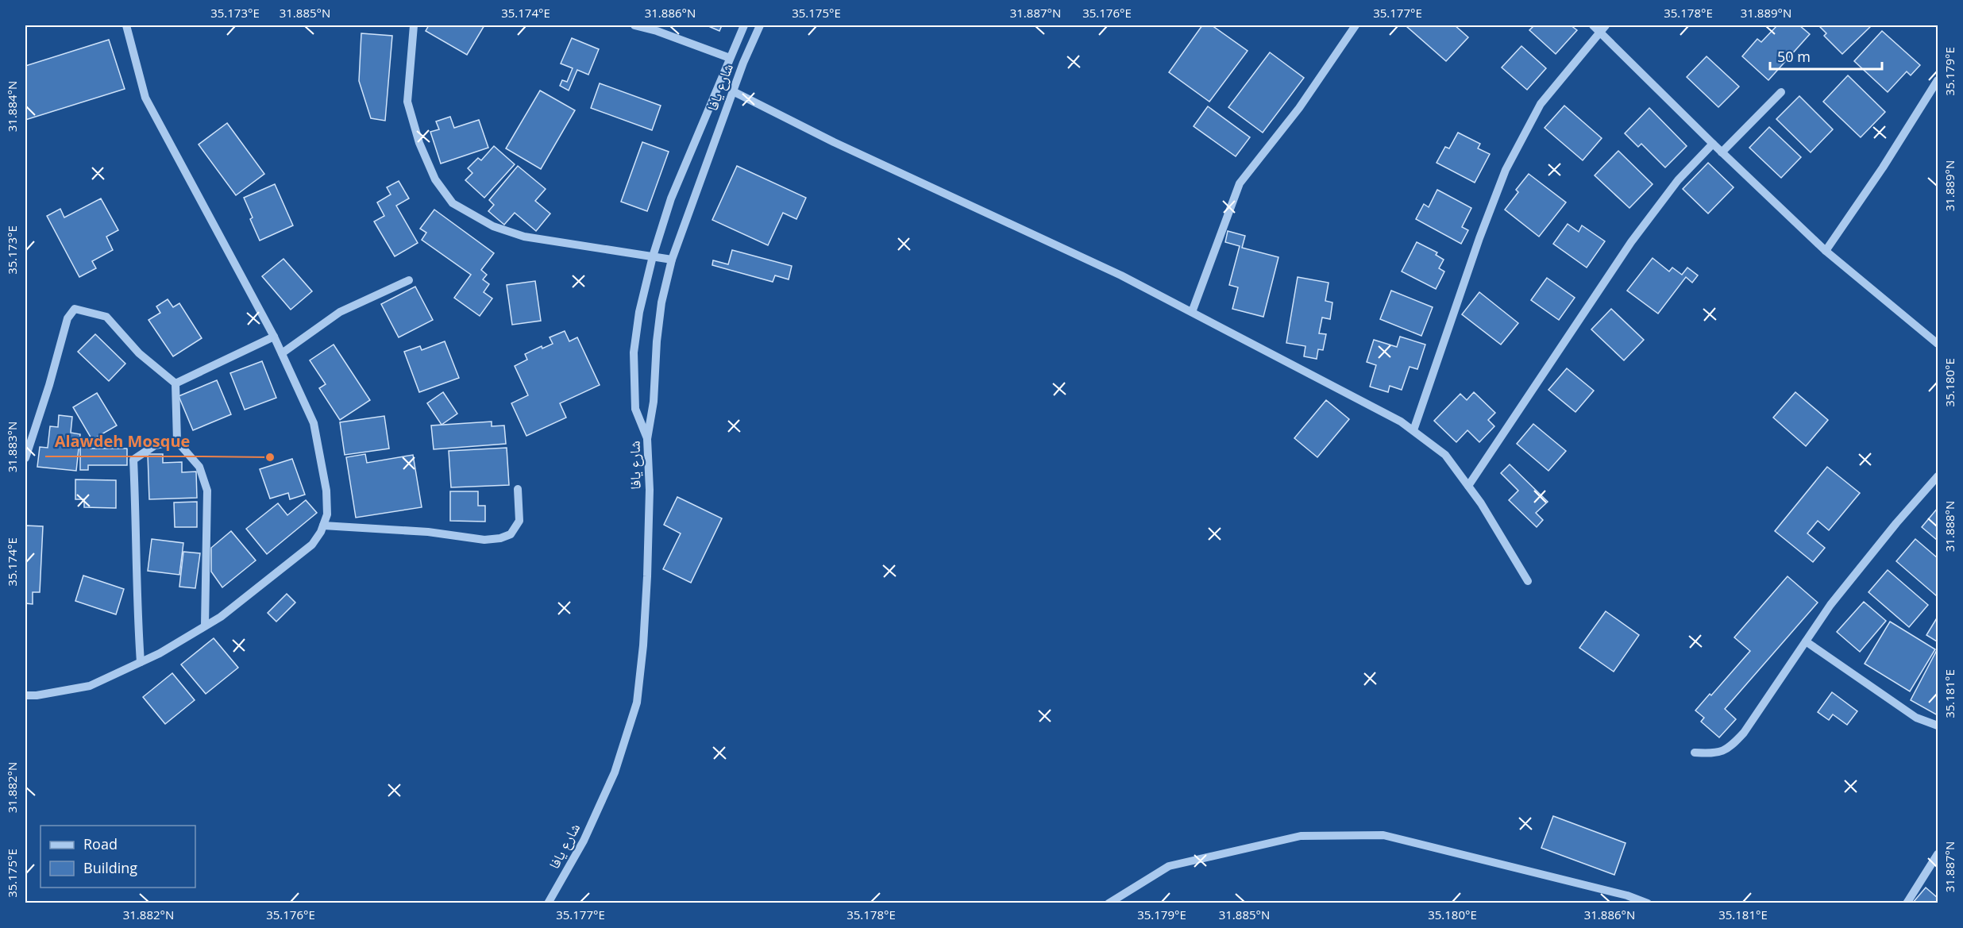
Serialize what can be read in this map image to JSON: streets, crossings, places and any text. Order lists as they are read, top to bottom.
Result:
{
  "streets": {
    "street": ["شارع يافا"]
  },
  "places": ["Alawdeh Mosque"],
  "legend": ["Road", "Building"],
  "scale_bar": "50 m",
  "coordinates": [
    "35.173°E",
    "31.885°N",
    "35.174°E",
    "31.886°N",
    "35.175°E",
    "31.887°N",
    "35.176°E",
    "35.177°E",
    "35.178°E",
    "31.889°N",
    "35.179°E",
    "31.884°N",
    "35.180°E",
    "31.883°N",
    "31.888°N",
    "35.181°E",
    "31.882°N"
  ]
}
